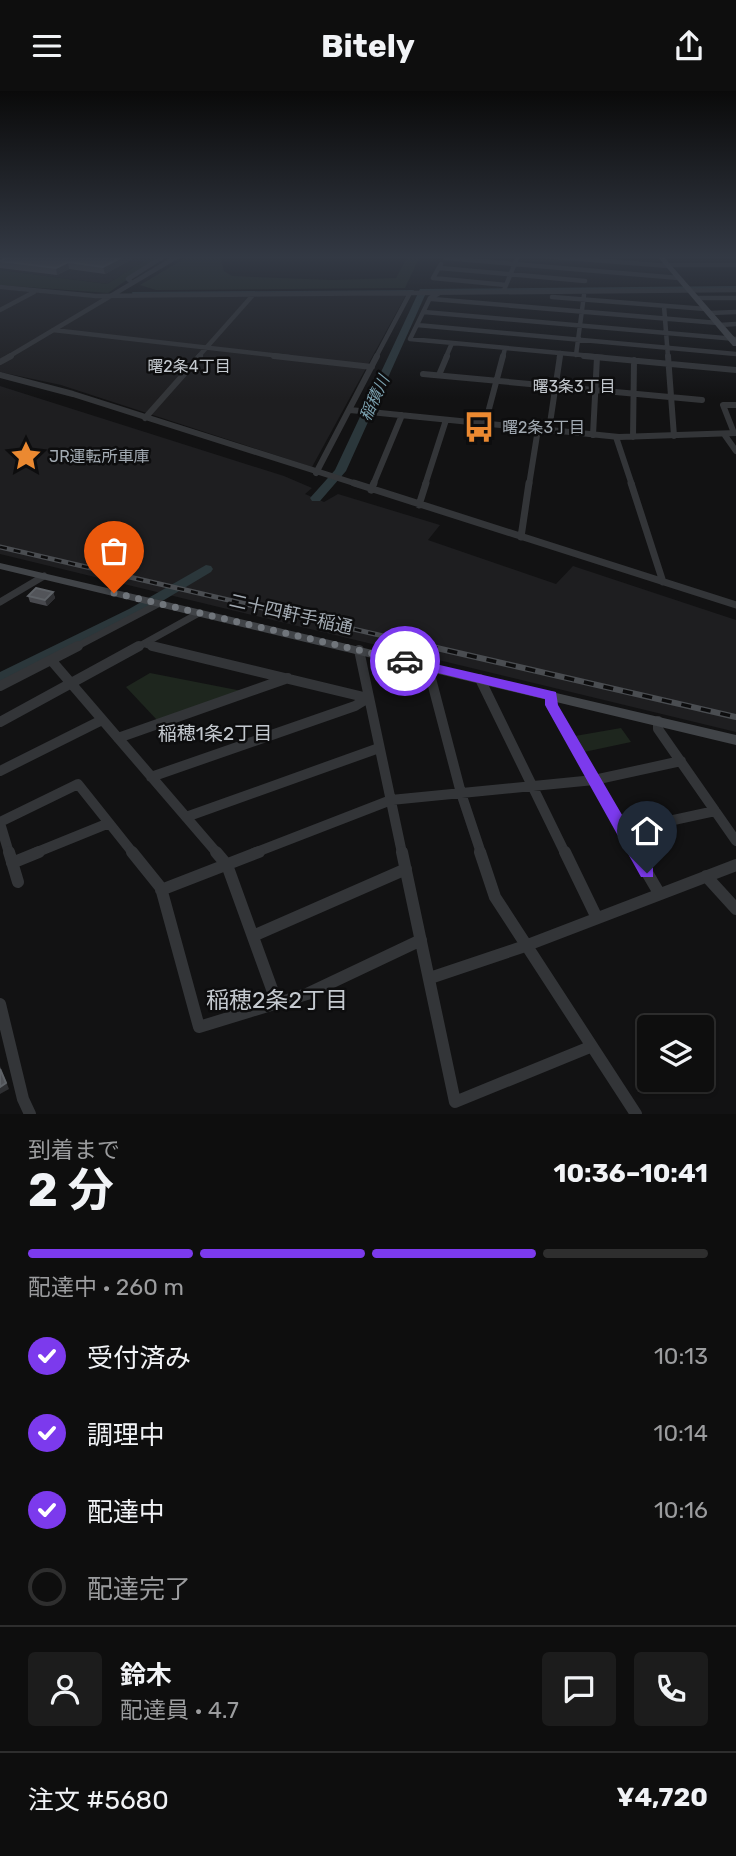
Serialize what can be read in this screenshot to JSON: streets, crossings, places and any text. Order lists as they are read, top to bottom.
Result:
{
  "streets": {
    "street": ["二十四軒手稲通"]
  },
  "districts": [
    "曙2条4丁目",
    "曙3条3丁目",
    "稲穂1条2丁目",
    "稲穂2条2丁目"
  ],
  "water": ["稲積川"],
  "places": {
    "bus stop": ["曙2条3丁目"],
    "place": ["JR運転所車庫"]
  },
  "page": {
    "header": "Bitely",
    "heading": ["2 分", "到着まで", "10:36–10:41"],
    "panel": [
      "鈴木",
      "配達員 · 4.7",
      "注文 #5680",
      "¥4,720"
    ],
    "bar": "配達中 · 260 m",
    "list": [
      ["受付済み", "10:13"],
      ["調理中", "10:14"],
      ["配達中", "10:16"],
      "配達完了"
    ]
  }
}
